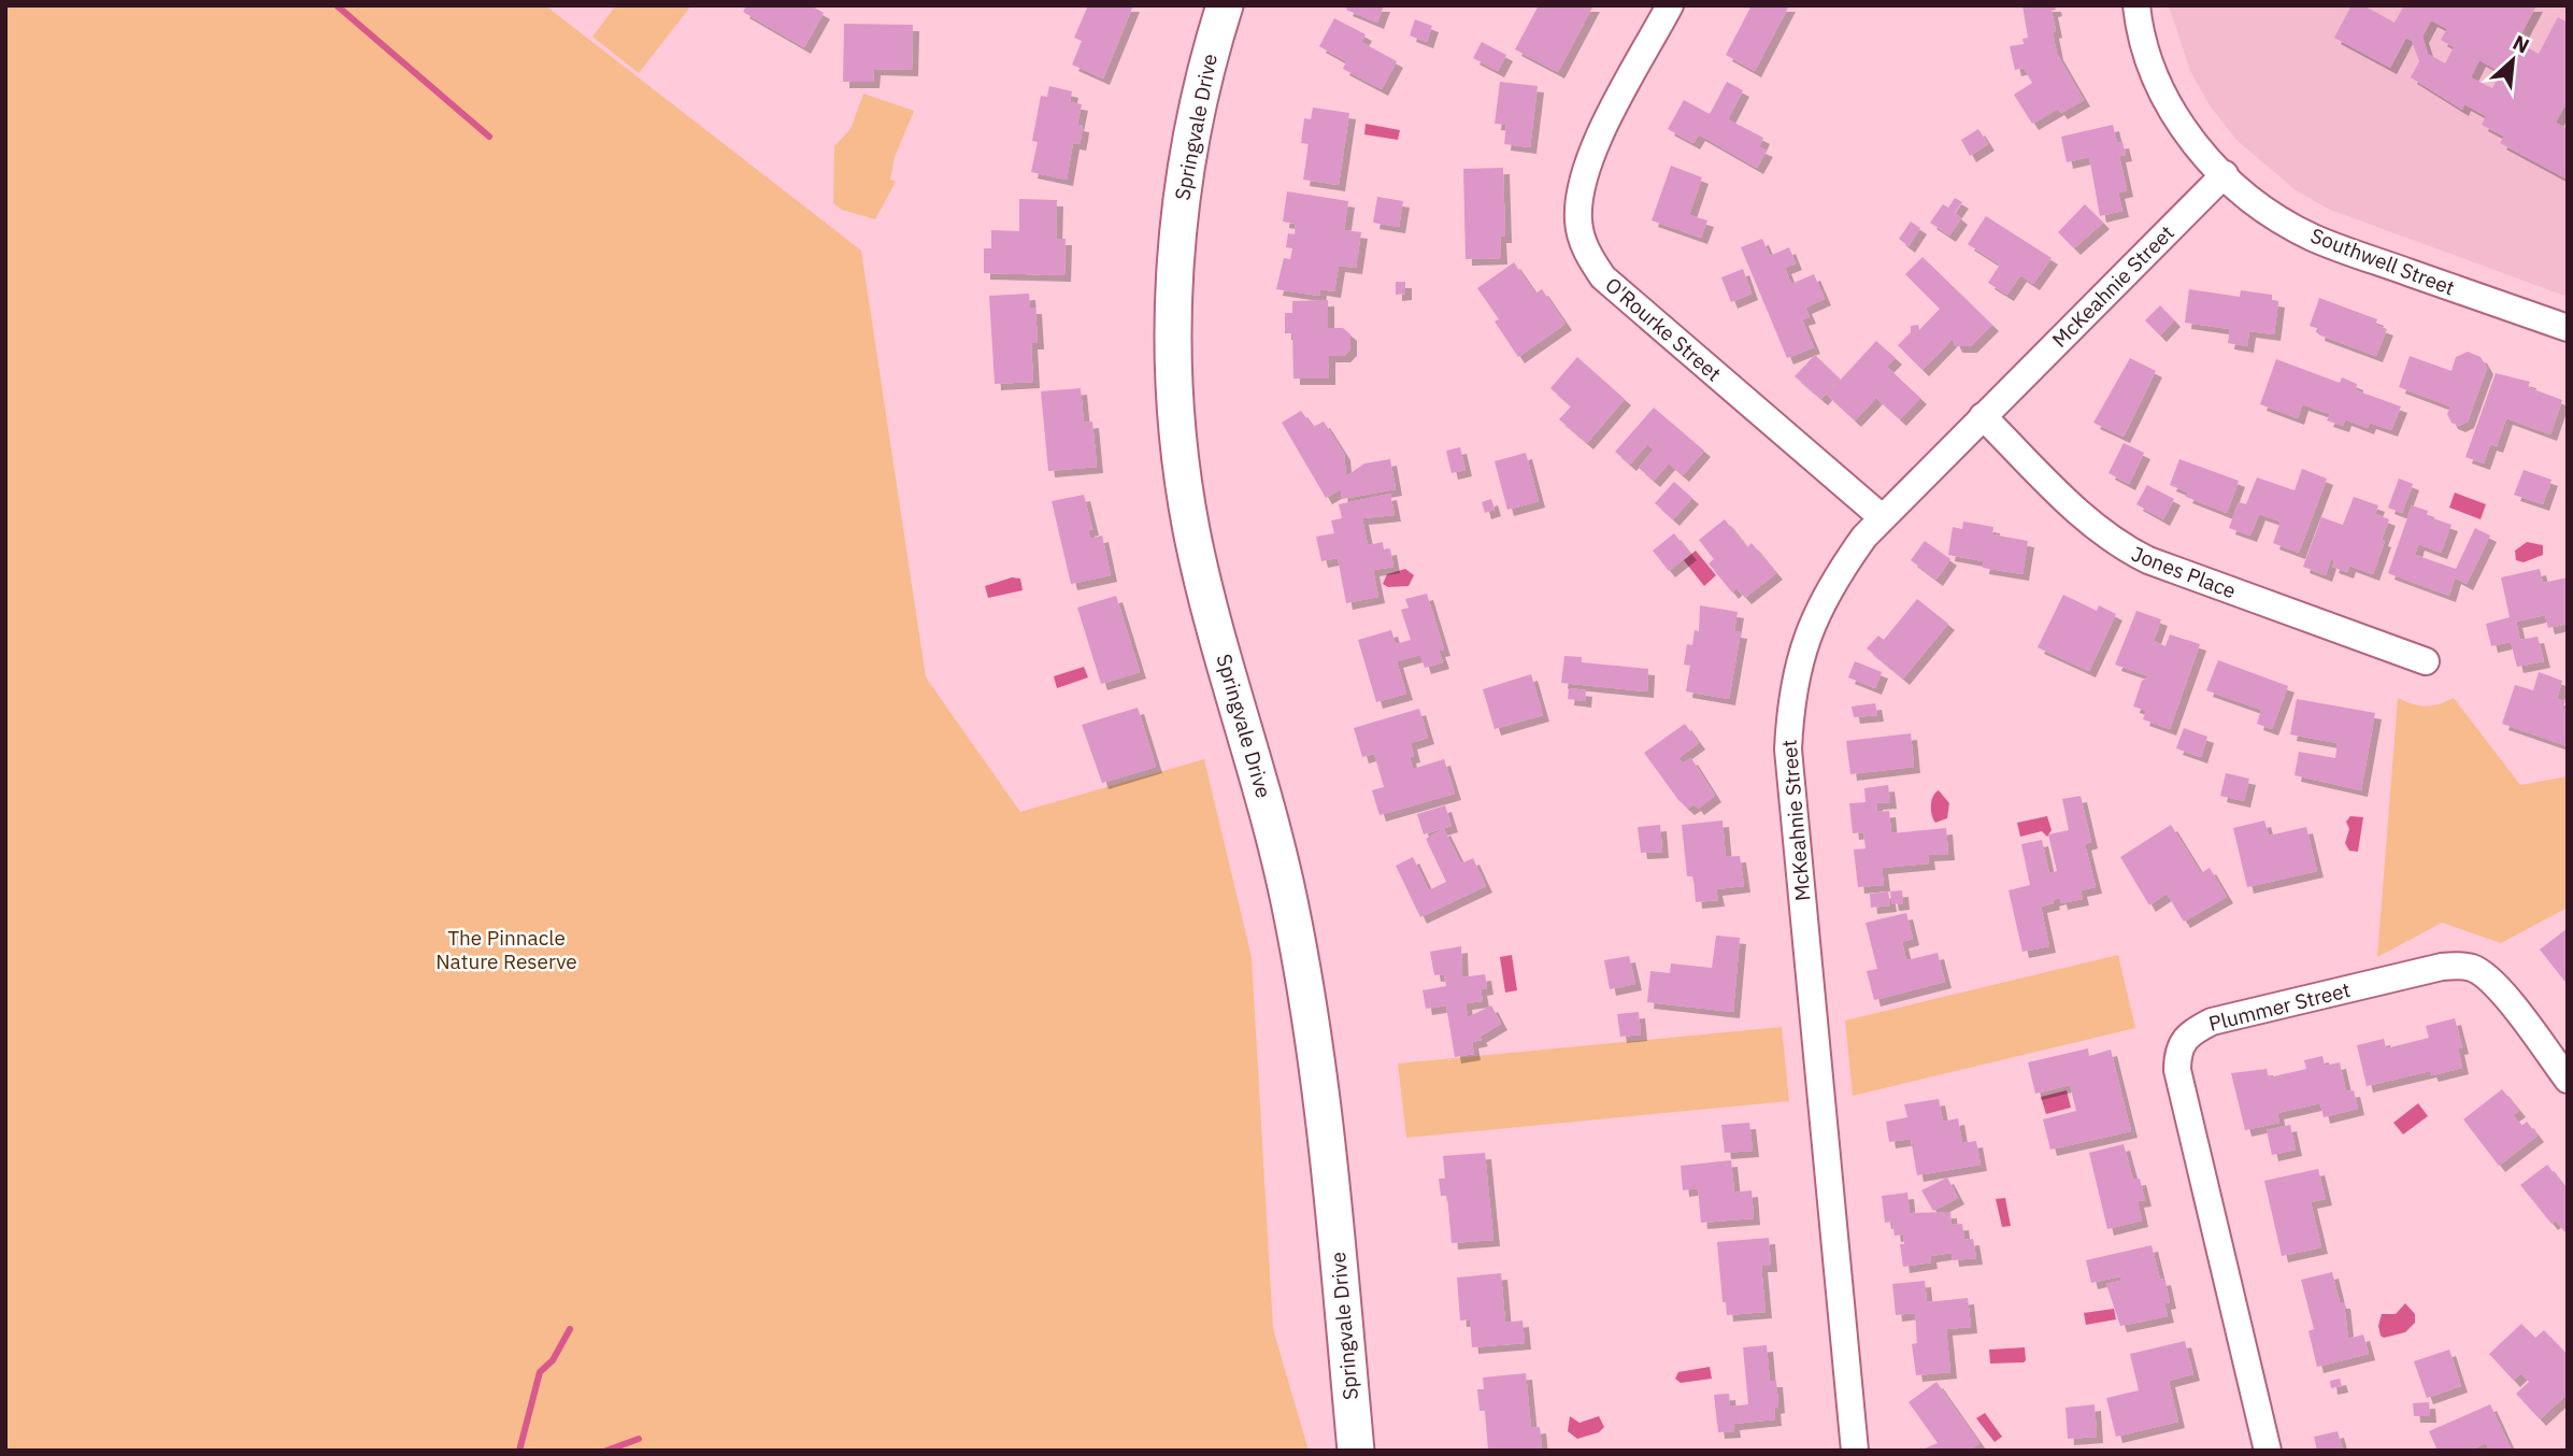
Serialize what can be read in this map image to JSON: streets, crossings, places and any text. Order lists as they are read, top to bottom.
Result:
{
  "streets": {
    "main road": ["Springvale Drive"],
    "street": [
      "Southwell Street",
      "McKeahnie Street",
      "O'Rourke Street",
      "Jones Place",
      "Plummer Street"
    ]
  },
  "crossings": [
    ["Southwell Street", "McKeahnie Street"],
    ["McKeahnie Street", "O'Rourke Street"],
    ["McKeahnie Street", "Jones Place"]
  ],
  "parks": ["The Pinnacle Nature Reserve"],
  "north": "top right"
}
